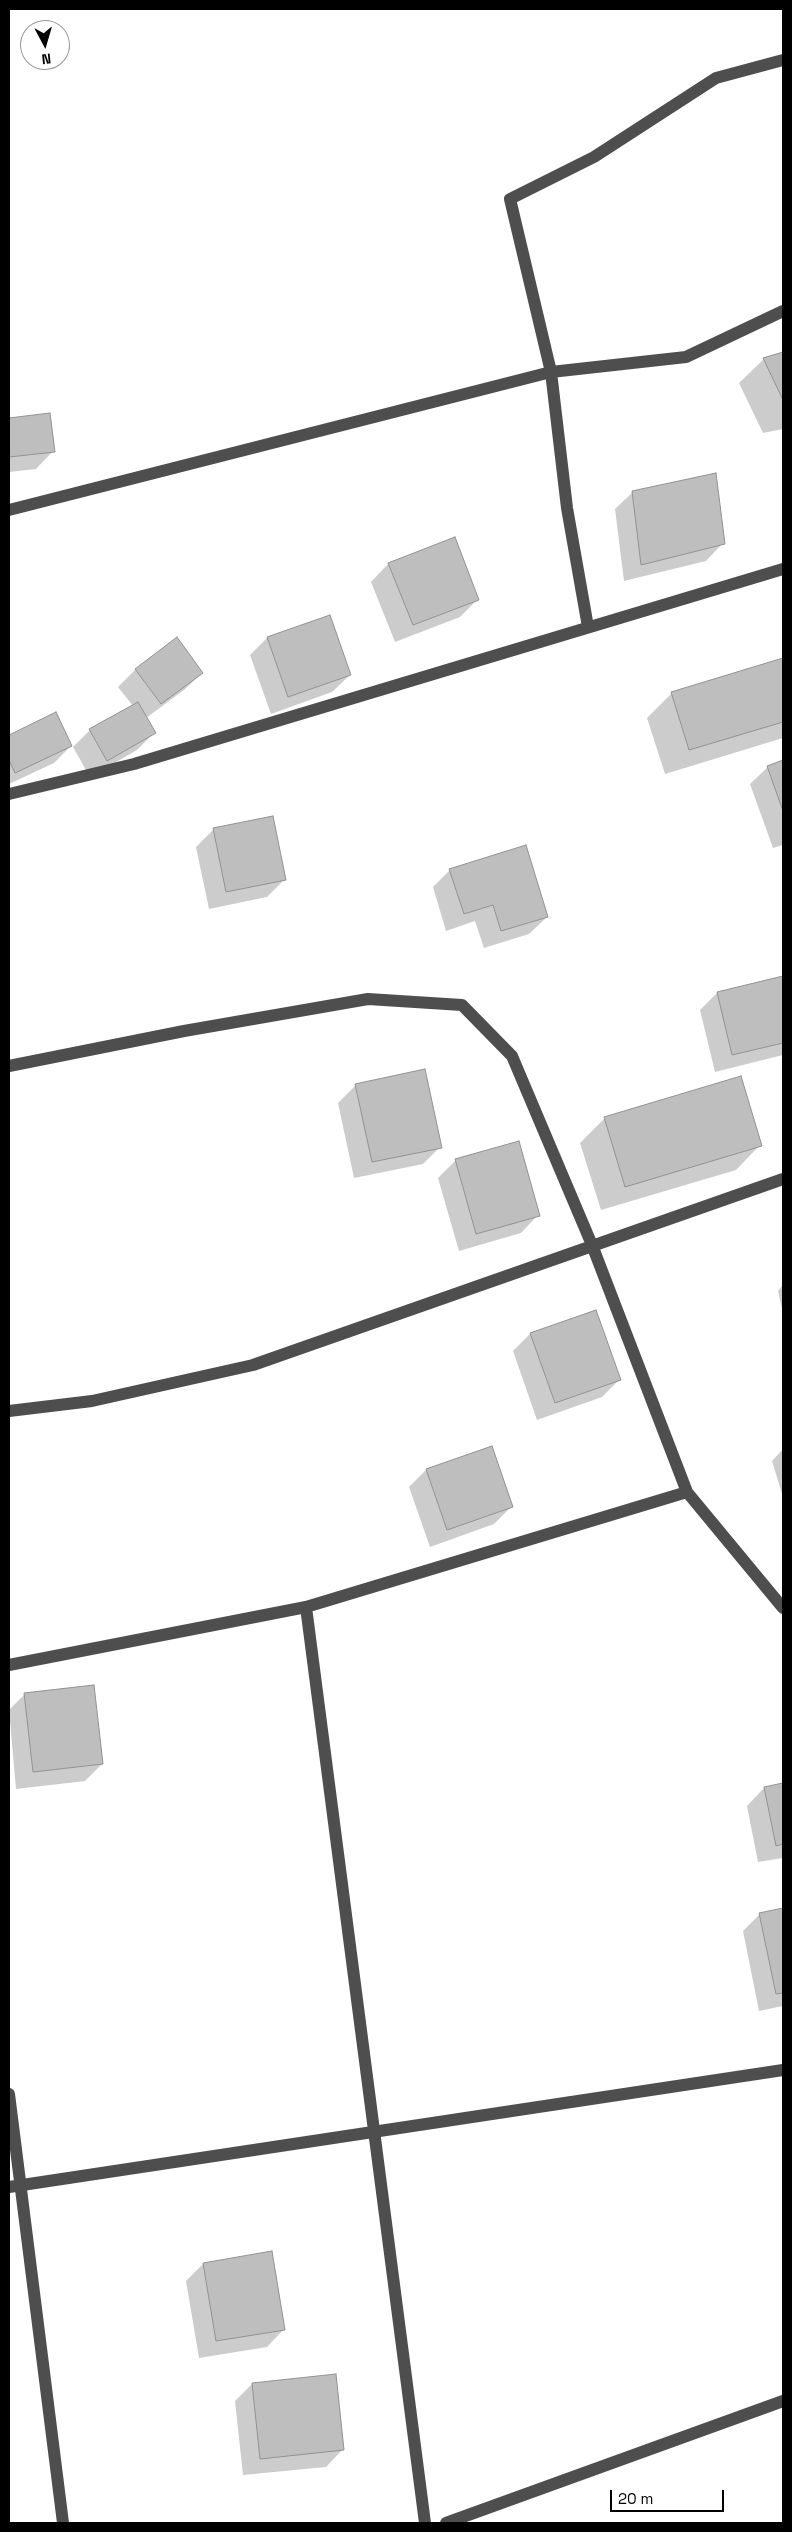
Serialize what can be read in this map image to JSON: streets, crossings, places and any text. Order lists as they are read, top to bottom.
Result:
{
  "scale_bar": "20 m",
  "north": "bottom"
}
